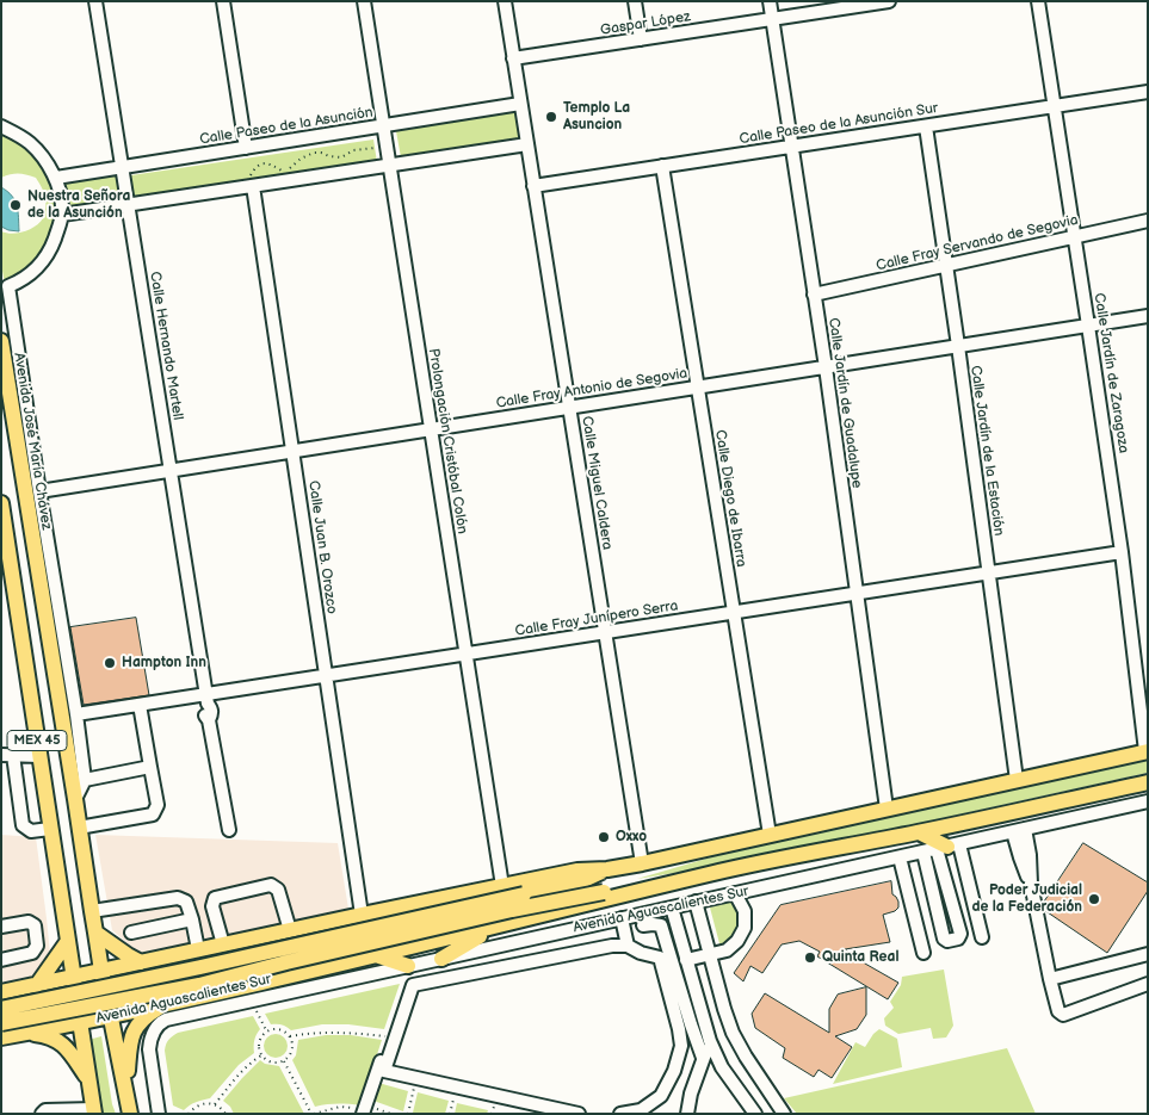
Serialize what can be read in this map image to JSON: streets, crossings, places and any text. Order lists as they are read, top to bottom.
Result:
{
  "streets": {
    "main road": ["Avenida José María Chávez", "MEX 45", "Avenida Aguascalientes Sur"],
    "street": [
      "Gaspar López",
      "Calle Paseo de la Asunción Sur",
      "Calle Paseo de la Asunción",
      "Calle Fray Servando de Segovia",
      "Calle Hernando Martell",
      "Calle Jardín de Zaragoza",
      "Calle Fray Antonio de Segovia",
      "Calle Jardín de Guadalupe",
      "Prolongación Cristóbal Colón",
      "Calle Jardín de la Estación",
      "Calle Miguel Caldera",
      "Calle Diego de Ibarra",
      "Calle Juan B. Orozco",
      "Calle Fray Junípero Serra"
    ]
  },
  "crossings": [
    ["Gaspar López", "Calle Jardín de Guadalupe"],
    ["Gaspar López", "Calle Miguel Caldera"],
    ["Calle Paseo de la Asunción Sur", "Calle Jardín de Zaragoza"],
    ["Calle Paseo de la Asunción Sur", "Calle Jardín de Guadalupe"],
    ["Calle Paseo de la Asunción Sur", "Calle Jardín de la Estación"],
    ["Calle Paseo de la Asunción Sur", "Calle Miguel Caldera"],
    ["Calle Paseo de la Asunción Sur", "Calle Diego de Ibarra"],
    ["Calle Paseo de la Asunción", "Calle Hernando Martell"],
    ["Calle Paseo de la Asunción", "Avenida José María Chávez"],
    ["Calle Paseo de la Asunción", "Prolongación Cristóbal Colón"],
    ["Calle Paseo de la Asunción", "Calle Miguel Caldera"],
    ["Calle Fray Servando de Segovia", "Calle Jardín de Zaragoza"],
    ["Calle Fray Servando de Segovia", "Calle Jardín de Guadalupe"],
    ["Calle Fray Servando de Segovia", "Calle Jardín de la Estación"],
    ["Calle Hernando Martell", "Calle Fray Antonio de Segovia"],
    ["Calle Hernando Martell", "Calle Fray Junípero Serra"],
    ["Calle Jardín de Zaragoza", "Calle Fray Antonio de Segovia"],
    ["Calle Jardín de Zaragoza", "Calle Fray Junípero Serra"],
    ["Calle Jardín de Zaragoza", "Avenida Aguascalientes Sur"],
    ["Calle Fray Antonio de Segovia", "Calle Jardín de Guadalupe"],
    ["Calle Fray Antonio de Segovia", "Avenida José María Chávez"],
    ["Calle Fray Antonio de Segovia", "Prolongación Cristóbal Colón"],
    ["Calle Fray Antonio de Segovia", "Calle Jardín de la Estación"],
    ["Calle Fray Antonio de Segovia", "Calle Miguel Caldera"],
    ["Calle Fray Antonio de Segovia", "Calle Diego de Ibarra"],
    ["Calle Fray Antonio de Segovia", "Calle Juan B. Orozco"],
    ["Calle Jardín de Guadalupe", "Calle Fray Junípero Serra"],
    ["Calle Jardín de Guadalupe", "Avenida Aguascalientes Sur"],
    ["Avenida José María Chávez", "Calle Fray Junípero Serra"],
    ["Avenida José María Chávez", "Avenida Aguascalientes Sur"],
    ["Prolongación Cristóbal Colón", "Calle Fray Junípero Serra"],
    ["Prolongación Cristóbal Colón", "Avenida Aguascalientes Sur"],
    ["Calle Jardín de la Estación", "Calle Fray Junípero Serra"],
    ["Calle Jardín de la Estación", "Avenida Aguascalientes Sur"],
    ["Calle Miguel Caldera", "Calle Fray Junípero Serra"],
    ["Calle Miguel Caldera", "Avenida Aguascalientes Sur"],
    ["Calle Diego de Ibarra", "Calle Fray Junípero Serra"],
    ["Calle Diego de Ibarra", "Avenida Aguascalientes Sur"],
    ["Calle Juan B. Orozco", "Calle Fray Junípero Serra"],
    ["Calle Juan B. Orozco", "Avenida Aguascalientes Sur"],
    ["MEX 45", "Avenida Aguascalientes Sur"]
  ],
  "places": [
    "Templo La Asuncion",
    "Nuestra Señora de la Asunción",
    "Hampton Inn",
    "Oxxo",
    "Poder Judicial de la Federación",
    "Quinta Real"
  ]
}
